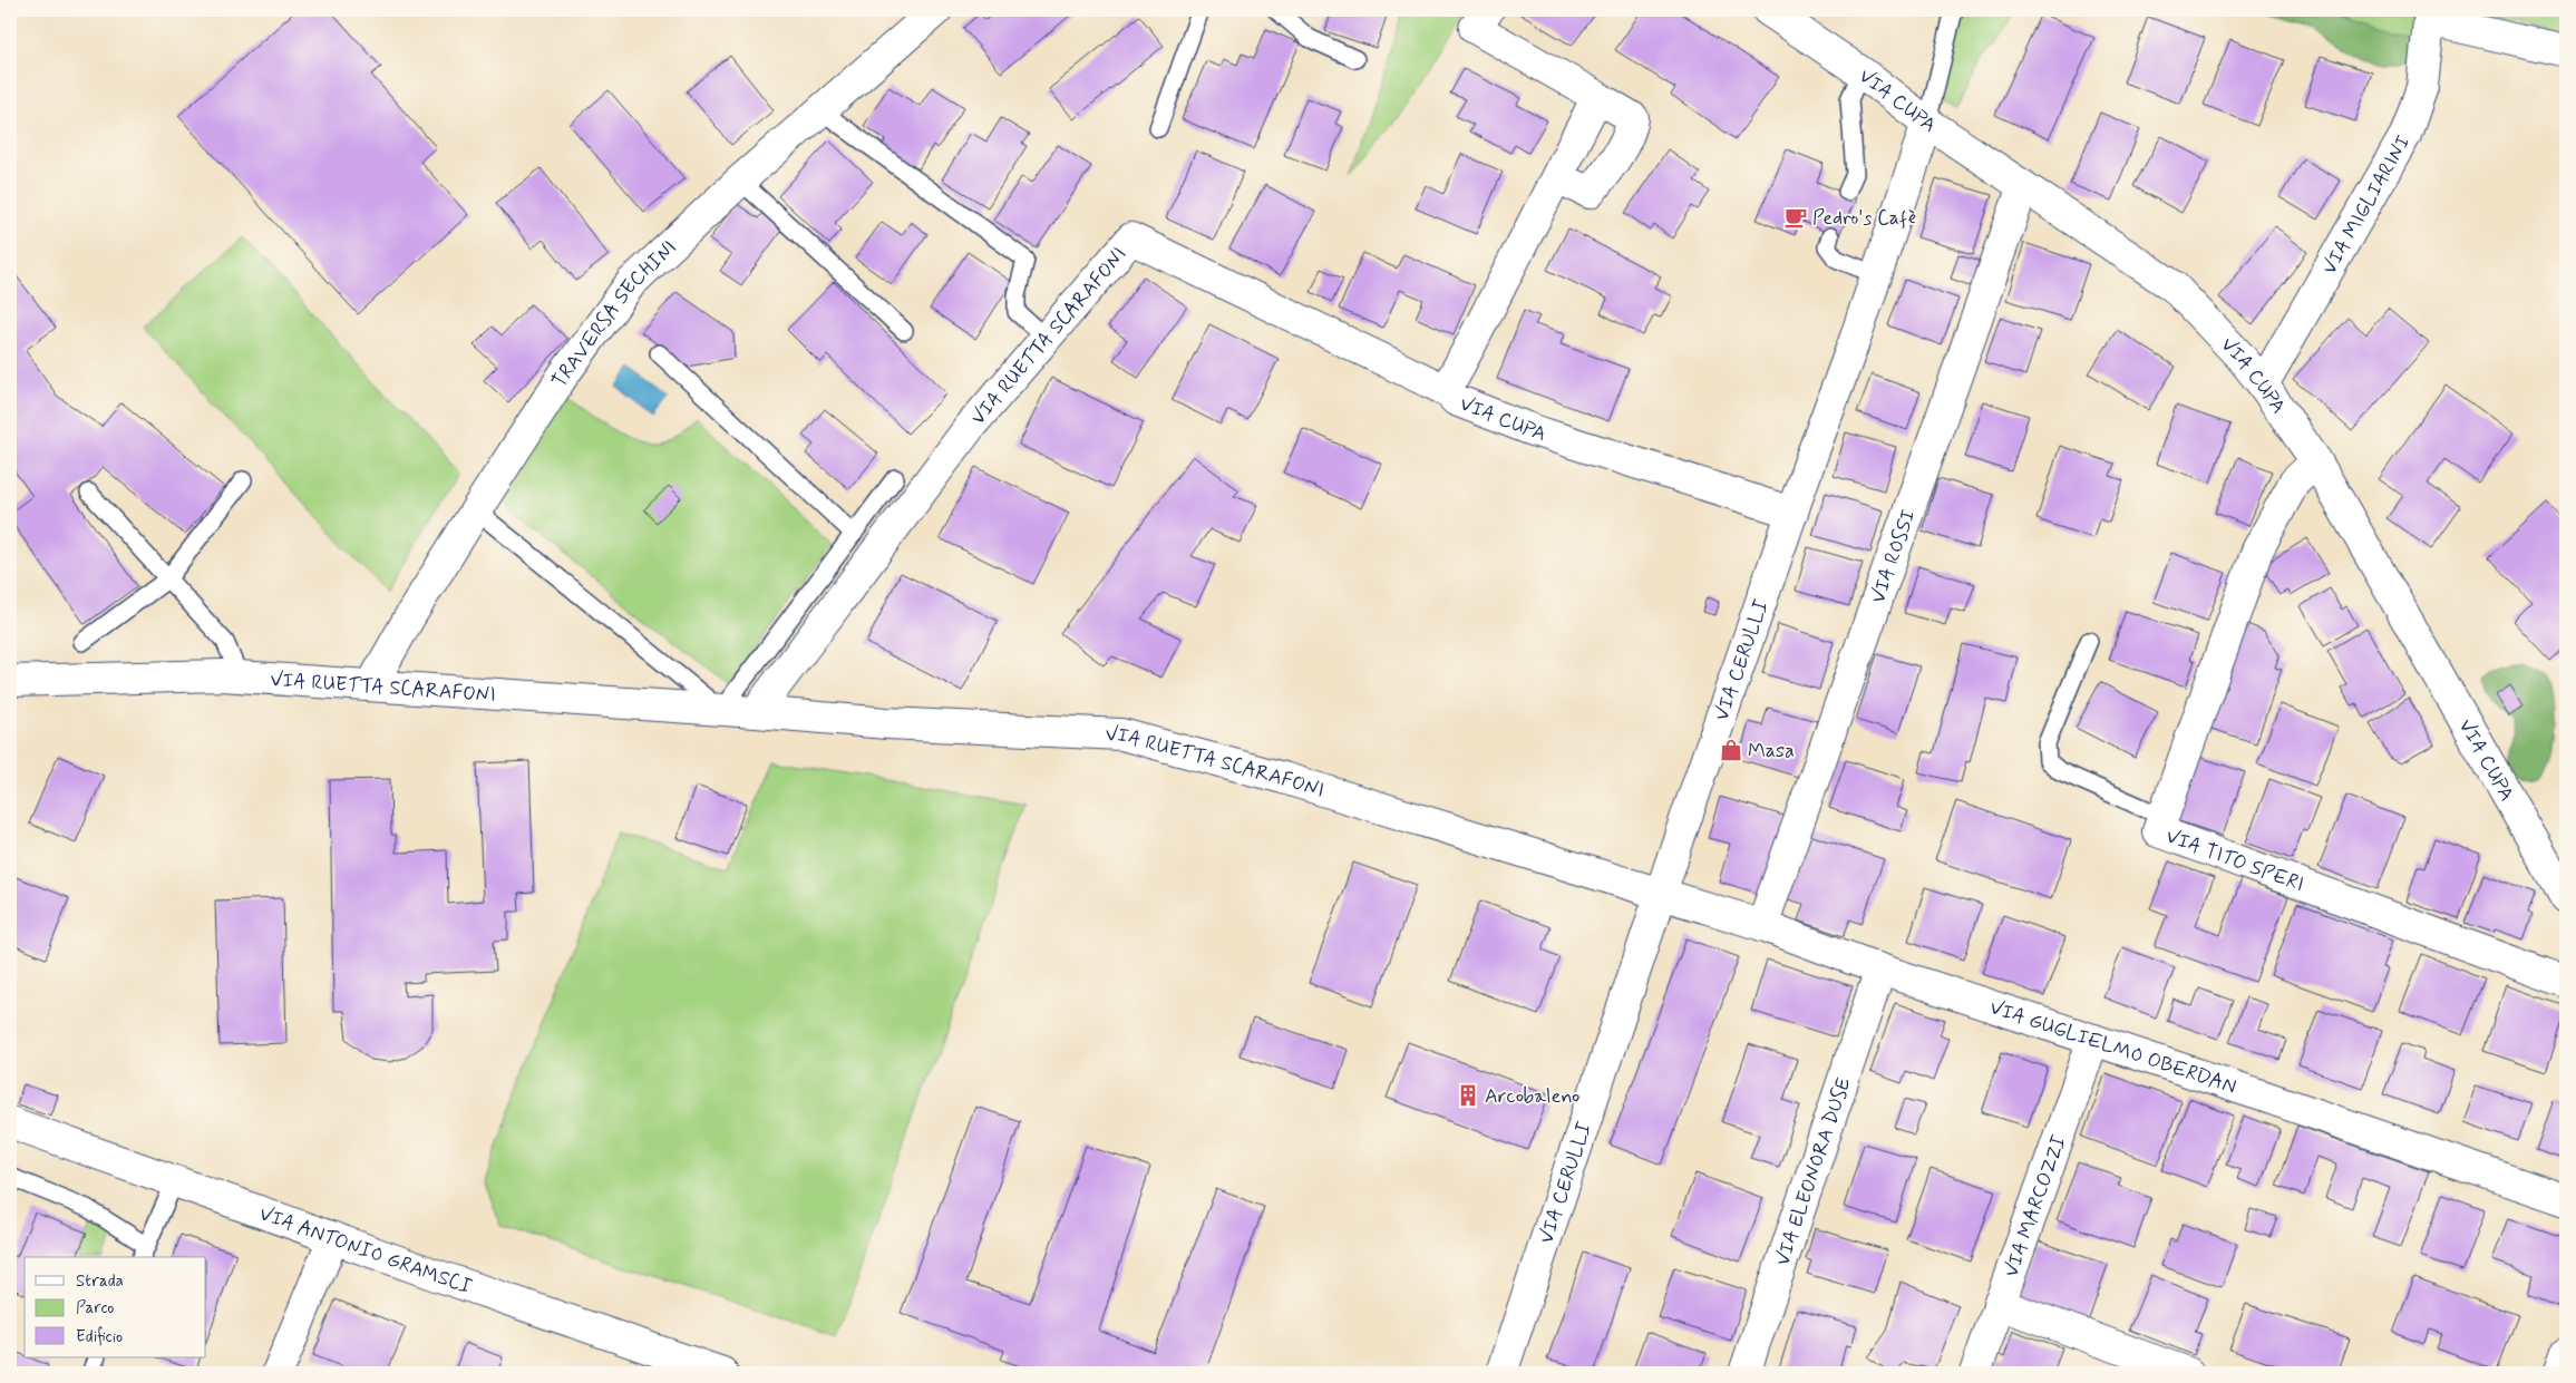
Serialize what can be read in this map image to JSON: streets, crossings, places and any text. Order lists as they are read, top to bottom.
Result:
{
  "streets": {
    "street": [
      "VIA CUPA",
      "VIA MIGLIARINI",
      "TRAVERSA SECHINI",
      "VIA RUETTA SCARAFONI",
      "VIA ROSSI",
      "VIA CERULLI",
      "VIA TITO SPERI",
      "VIA GUGLIELMO OBERDAN",
      "VIA ELEONORA DUSE",
      "VIA MARCOZZI",
      "VIA ANTONIO GRAMSCI"
    ]
  },
  "crossings": [
    ["VIA CUPA", "VIA MIGLIARINI"],
    ["VIA CUPA", "VIA RUETTA SCARAFONI"],
    ["VIA CUPA", "VIA ROSSI"],
    ["VIA CUPA", "VIA CERULLI"],
    ["VIA CUPA", "VIA TITO SPERI"],
    ["TRAVERSA SECHINI", "VIA RUETTA SCARAFONI"],
    ["VIA RUETTA SCARAFONI", "VIA CERULLI"],
    ["VIA RUETTA SCARAFONI", "VIA GUGLIELMO OBERDAN"],
    ["VIA ROSSI", "VIA GUGLIELMO OBERDAN"],
    ["VIA CERULLI", "VIA GUGLIELMO OBERDAN"],
    ["VIA GUGLIELMO OBERDAN", "VIA ELEONORA DUSE"],
    ["VIA GUGLIELMO OBERDAN", "VIA MARCOZZI"]
  ],
  "places": {
    "cafe": ["Pedro's Cafè"],
    "shop": ["Masa"],
    "building": ["Arcobaleno"]
  },
  "legend": ["Strada", "Parco", "Edificio"]
}
